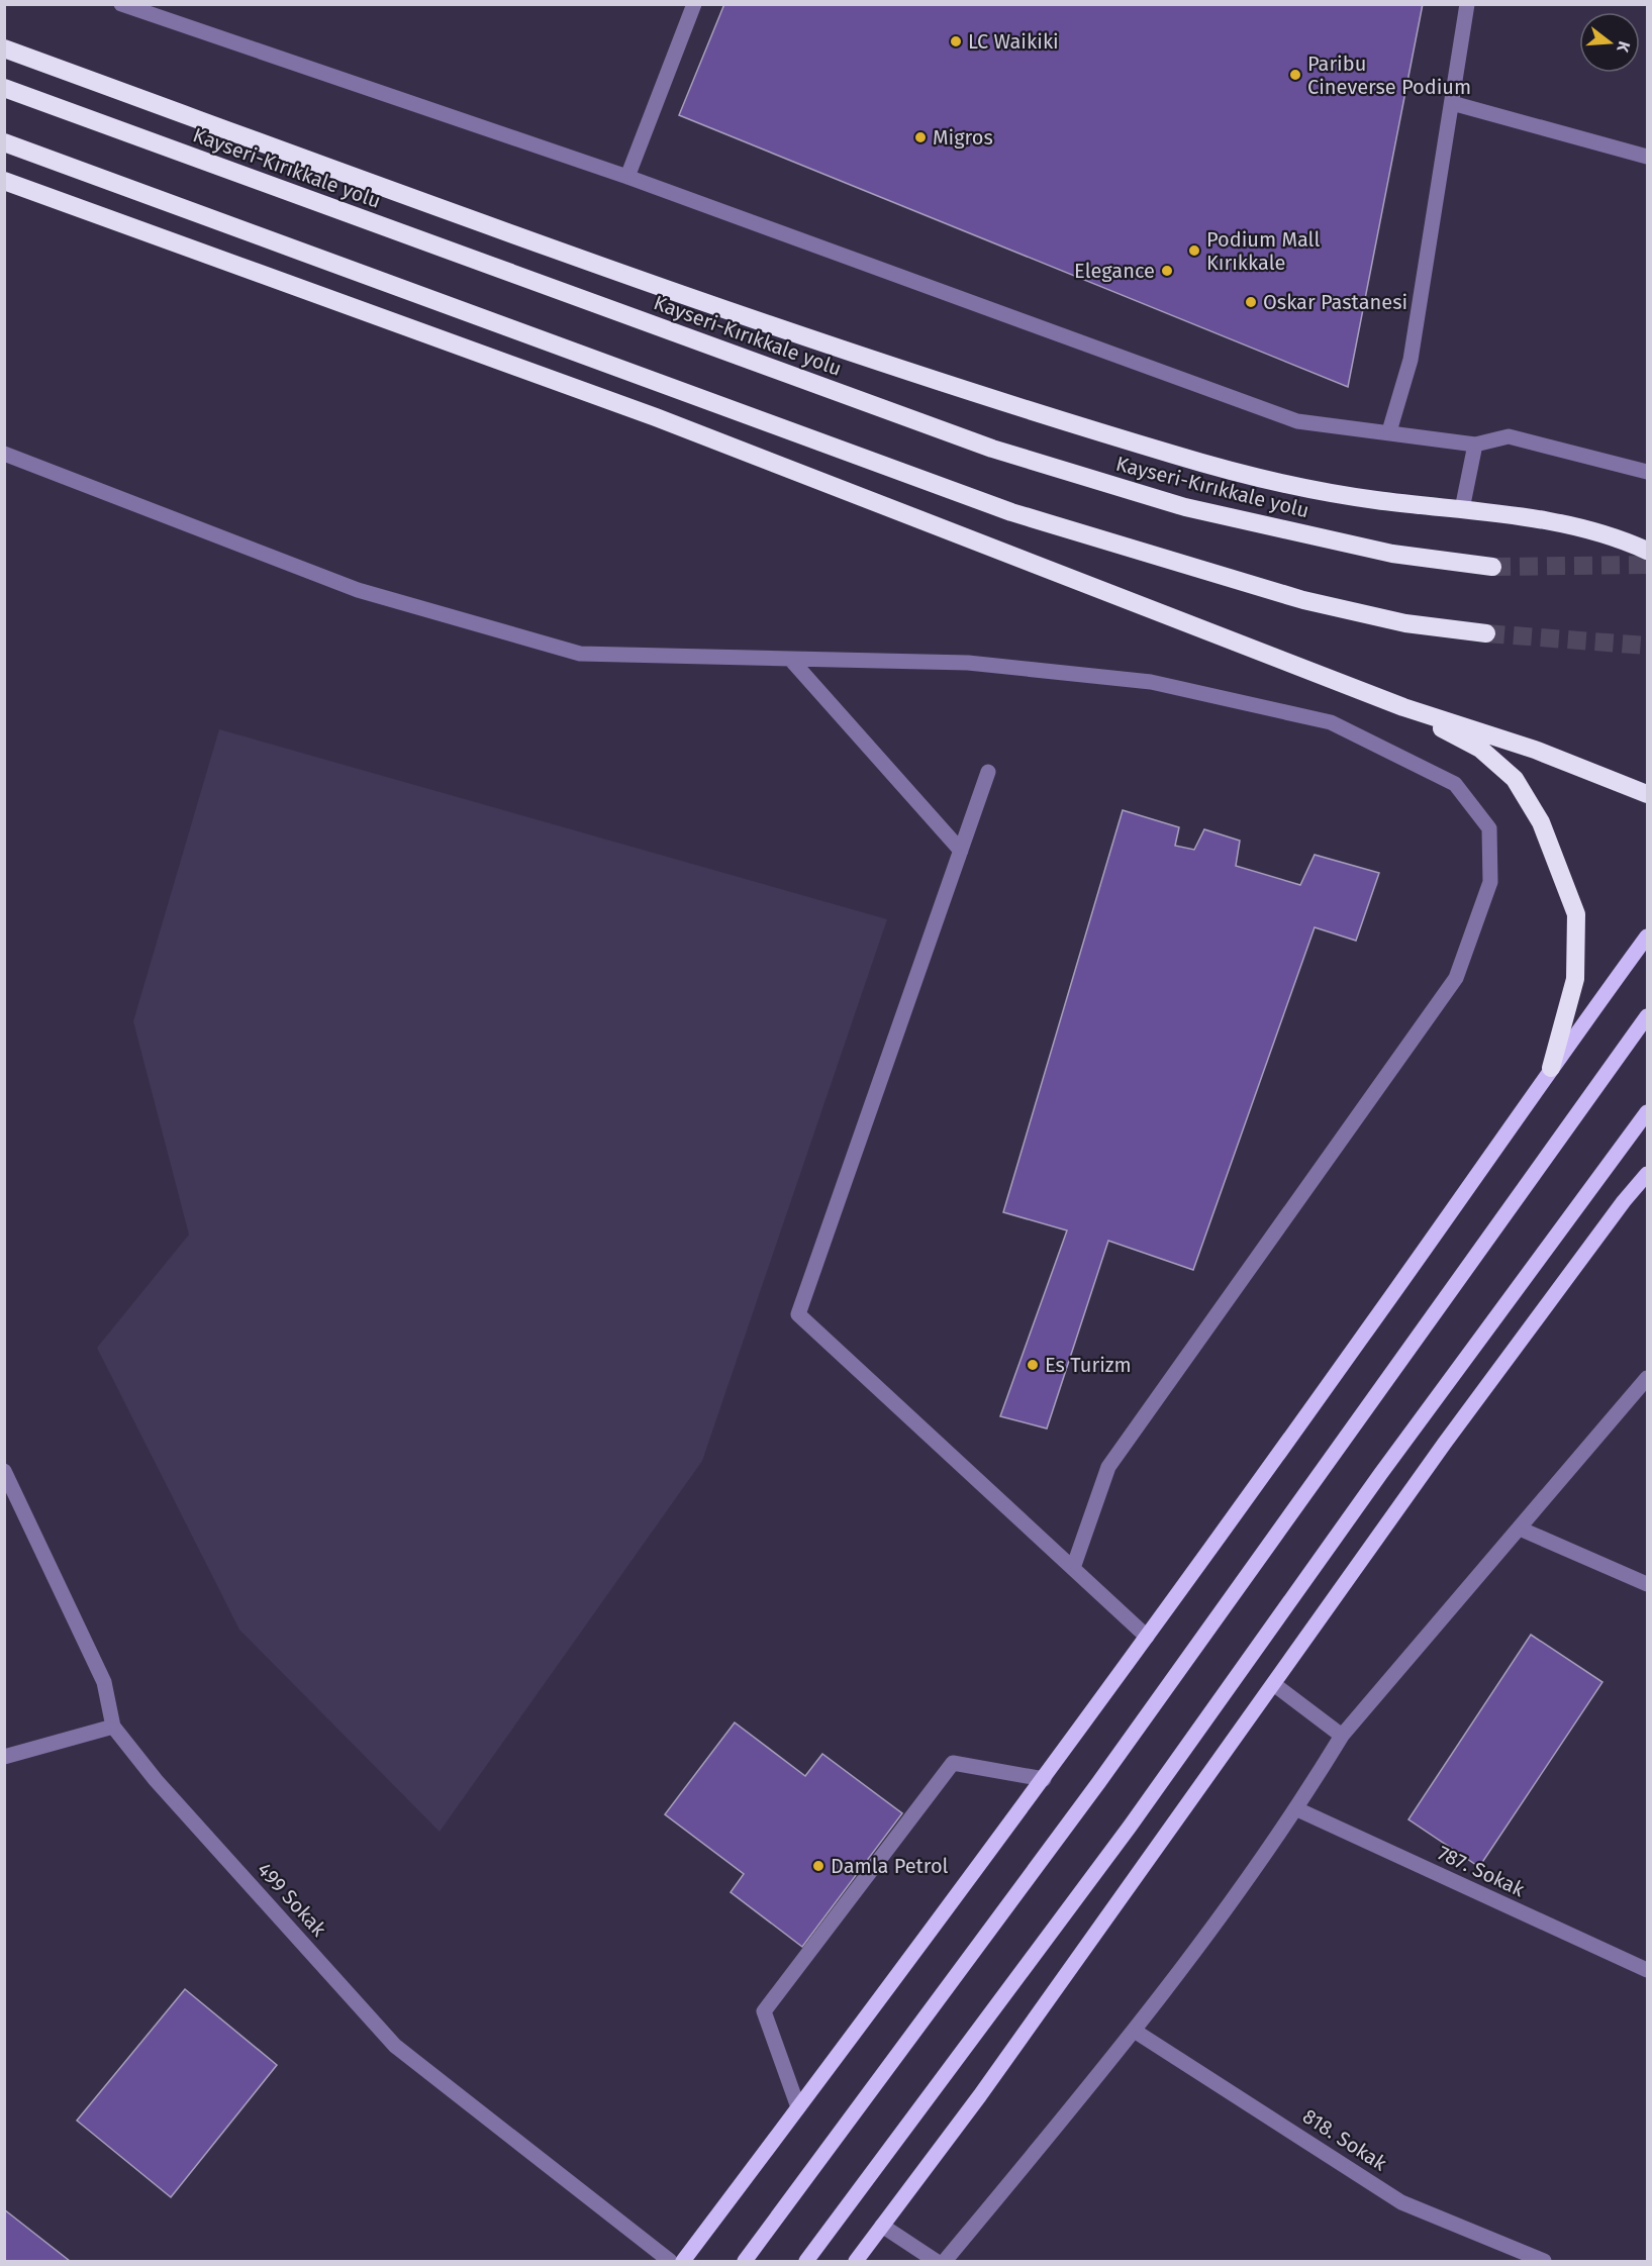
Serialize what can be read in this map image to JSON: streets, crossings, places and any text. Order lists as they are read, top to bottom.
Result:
{
  "streets": {
    "highway": ["Kayseri-Kırıkkale yolu"],
    "street": ["787. Sokak", "499 Sokak", "818. Sokak"]
  },
  "places": [
    "LC Waikiki",
    "Paribu Cineverse Podium",
    "Migros",
    "Podium Mall Kırıkkale",
    "Elegance",
    "Oskar Pastanesi",
    "Es Turizm",
    "Damla Petrol"
  ],
  "north": "right"
}
